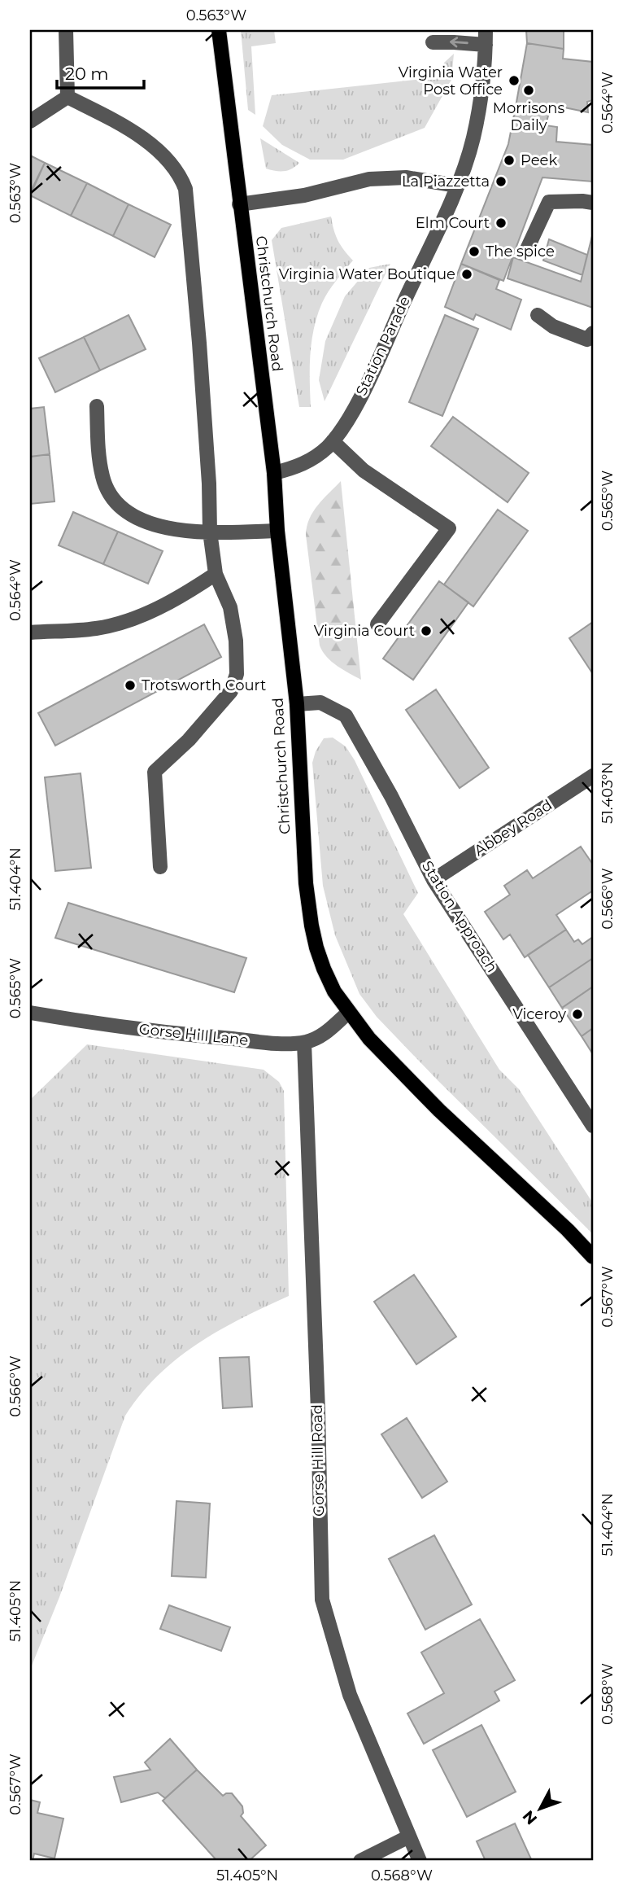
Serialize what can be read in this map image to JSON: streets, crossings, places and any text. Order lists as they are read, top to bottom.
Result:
{
  "streets": {
    "main road": ["Christchurch Road"],
    "street": [
      "Station Parade",
      "Abbey Road",
      "Station Approach",
      "Gorse Hill Lane",
      "Gorse Hill Road"
    ]
  },
  "crossings": [
    ["Christchurch Road", "Station Parade"],
    ["Christchurch Road", "Station Approach"],
    ["Christchurch Road", "Gorse Hill Lane"],
    ["Abbey Road", "Station Approach"],
    ["Gorse Hill Lane", "Gorse Hill Road"]
  ],
  "places": [
    "Virginia Water Post Office",
    "Morrisons Daily",
    "Peek",
    "La Piazzetta",
    "Elm Court",
    "The spice",
    "Virginia Water Boutique",
    "Virginia Court",
    "Trotsworth Court",
    "Viceroy"
  ],
  "scale_bar": "20 m",
  "north": "bottom left",
  "coordinates": [
    "0.563°W",
    "0.564°W",
    "0.565°W",
    "51.403°N",
    "51.404°N",
    "0.566°W",
    "0.567°W",
    "51.405°N",
    "0.568°W"
  ]
}
